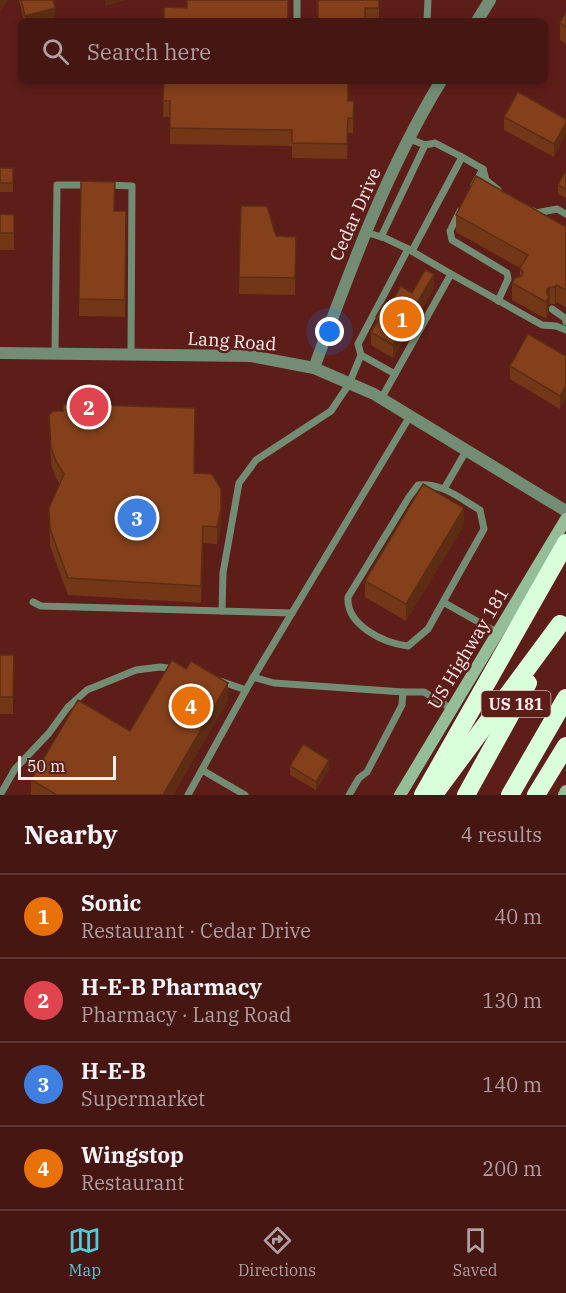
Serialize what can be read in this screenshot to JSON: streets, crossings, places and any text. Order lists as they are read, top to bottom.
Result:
{
  "streets": {
    "highway": ["US 181"],
    "main road": ["US Highway 181"],
    "street": ["Cedar Drive", "Lang Road"]
  },
  "crossings": [
    ["Cedar Drive", "Lang Road"]
  ],
  "scale_bar": "50 m",
  "page": {
    "search": "Search here",
    "pins": [
      "1",
      "2",
      "3",
      "4"
    ],
    "scale": "50 m",
    "heading": ["Nearby", "4 results"],
    "list": [
      {
        "mark": "1",
        "name": "Sonic",
        "note": "Restaurant · Cedar Drive",
        "value": "40 m"
      },
      {
        "mark": "2",
        "name": "H-E-B Pharmacy",
        "note": "Pharmacy · Lang Road",
        "value": "130 m"
      },
      {
        "mark": "3",
        "name": "H-E-B",
        "note": "Supermarket",
        "value": "140 m"
      },
      {
        "mark": "4",
        "name": "Wingstop",
        "note": "Restaurant",
        "value": "200 m"
      }
    ],
    "nav": ["Map", "Directions", "Saved"]
  }
}
